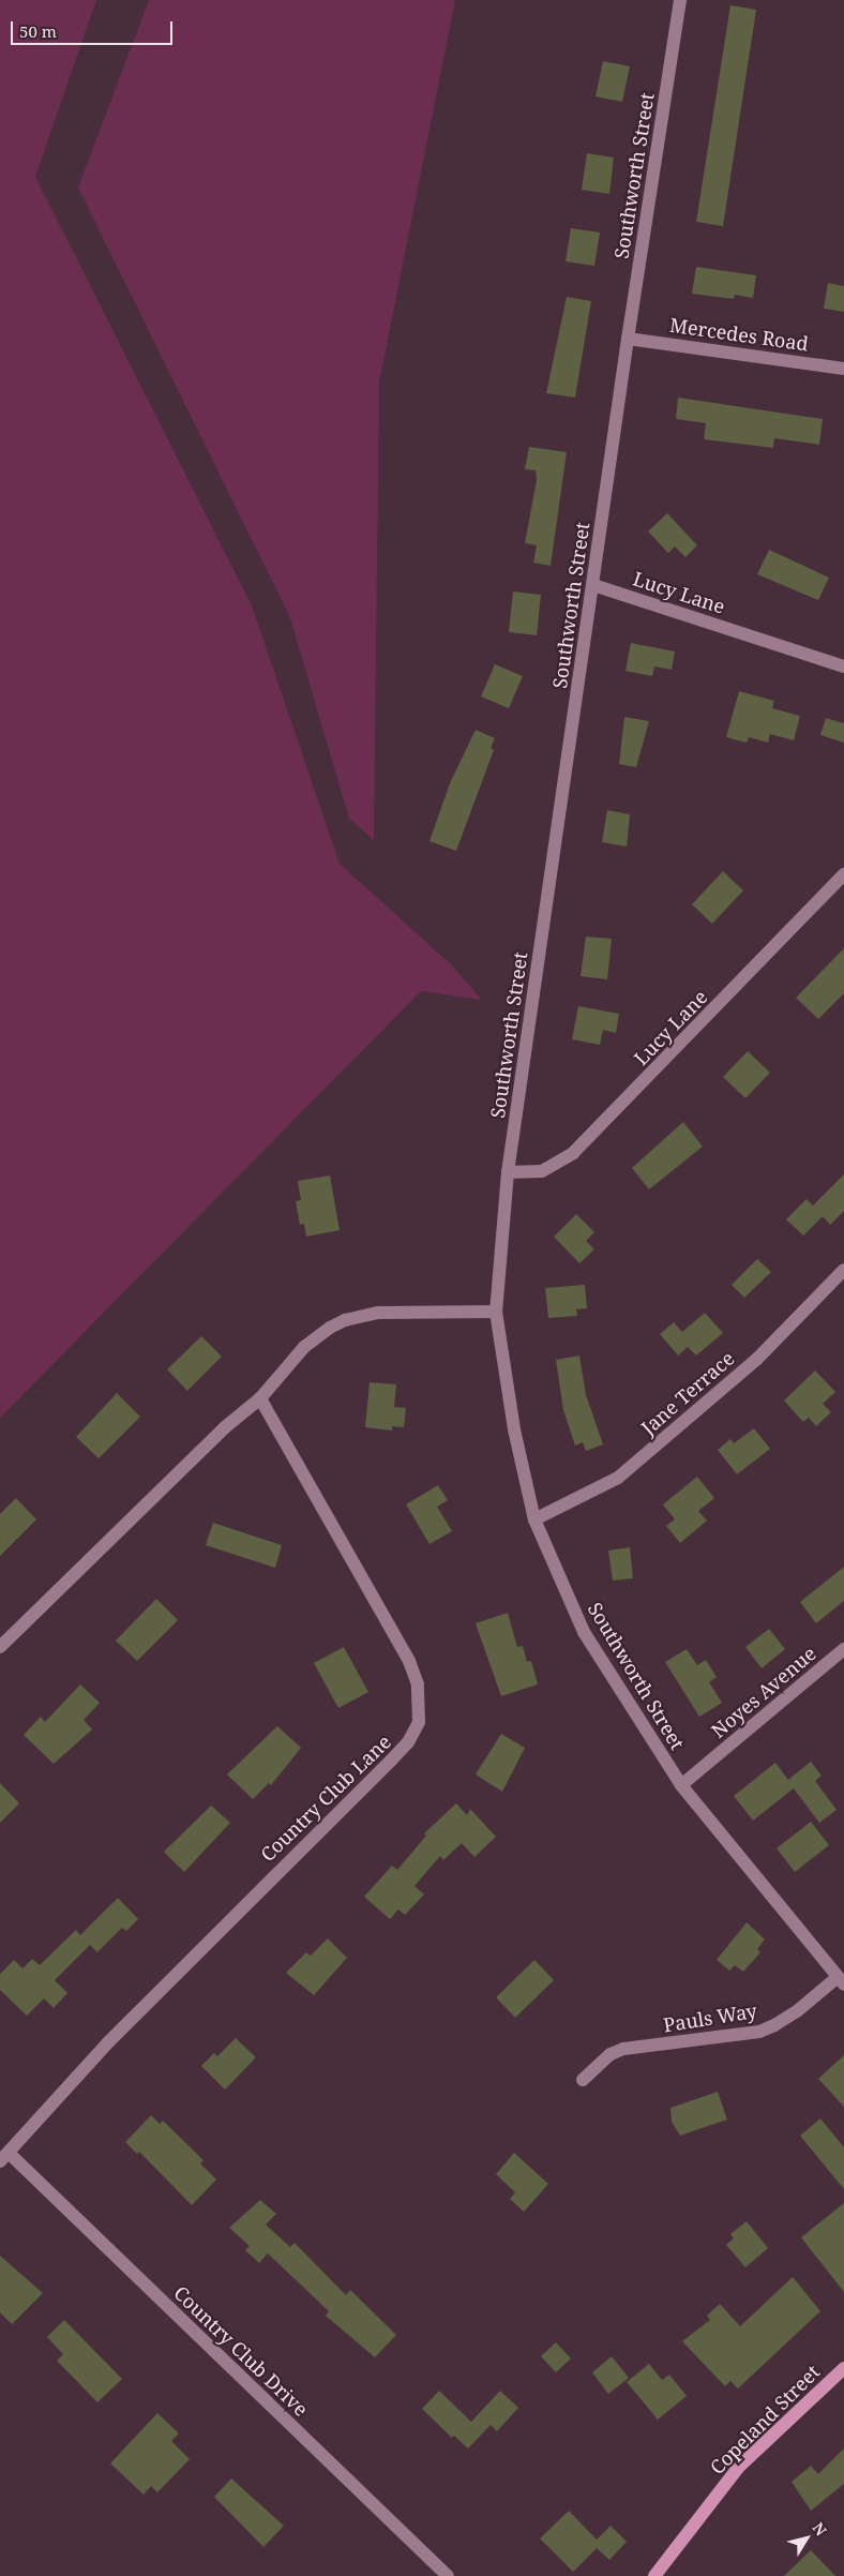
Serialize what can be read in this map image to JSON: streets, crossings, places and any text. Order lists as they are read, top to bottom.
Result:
{
  "streets": {
    "main road": ["Copeland Street"],
    "street": [
      "Southworth Street",
      "Mercedes Road",
      "Lucy Lane",
      "Jane Terrace",
      "Noyes Avenue",
      "Country Club Lane",
      "Pauls Way",
      "Country Club Drive"
    ]
  },
  "crossings": [
    ["Southworth Street", "Mercedes Road"],
    ["Southworth Street", "Lucy Lane"],
    ["Southworth Street", "Jane Terrace"],
    ["Southworth Street", "Noyes Avenue"],
    ["Southworth Street", "Pauls Way"],
    ["Country Club Lane", "Country Club Drive"]
  ],
  "scale_bar": "50 m",
  "north": "top right"
}
